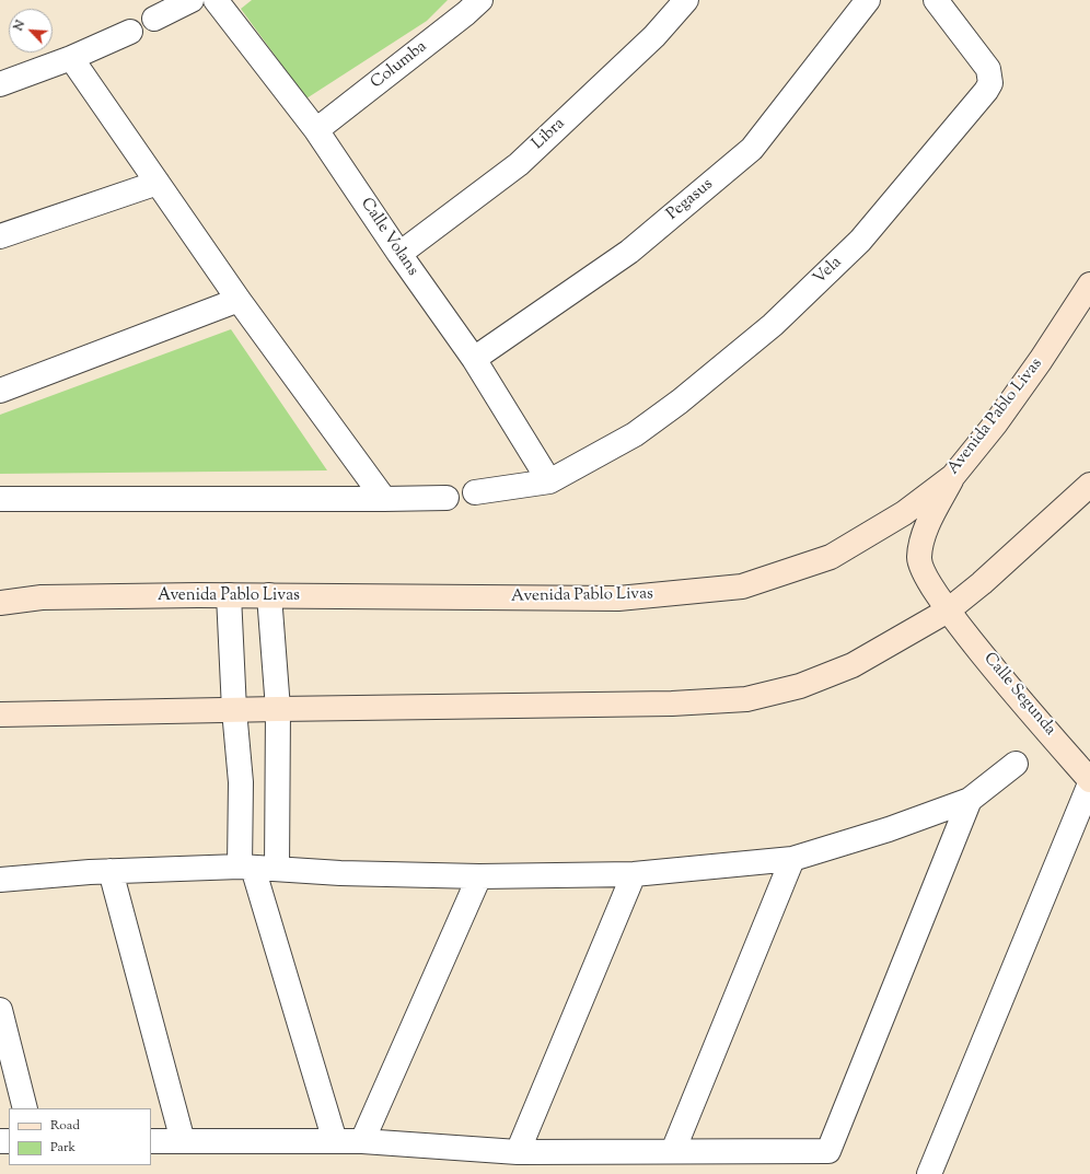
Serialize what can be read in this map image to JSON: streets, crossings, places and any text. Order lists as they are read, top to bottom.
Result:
{
  "streets": {
    "street": [
      "Columba",
      "Libra",
      "Pegasus",
      "Calle Volans",
      "Vela",
      "Avenida Pablo Livas",
      "Calle Segunda"
    ]
  },
  "crossings": [
    ["Columba", "Calle Volans"],
    ["Libra", "Calle Volans"],
    ["Pegasus", "Calle Volans"],
    ["Calle Volans", "Vela"],
    ["Avenida Pablo Livas", "Calle Segunda"]
  ],
  "legend": ["Road", "Park"],
  "north": "top left"
}
